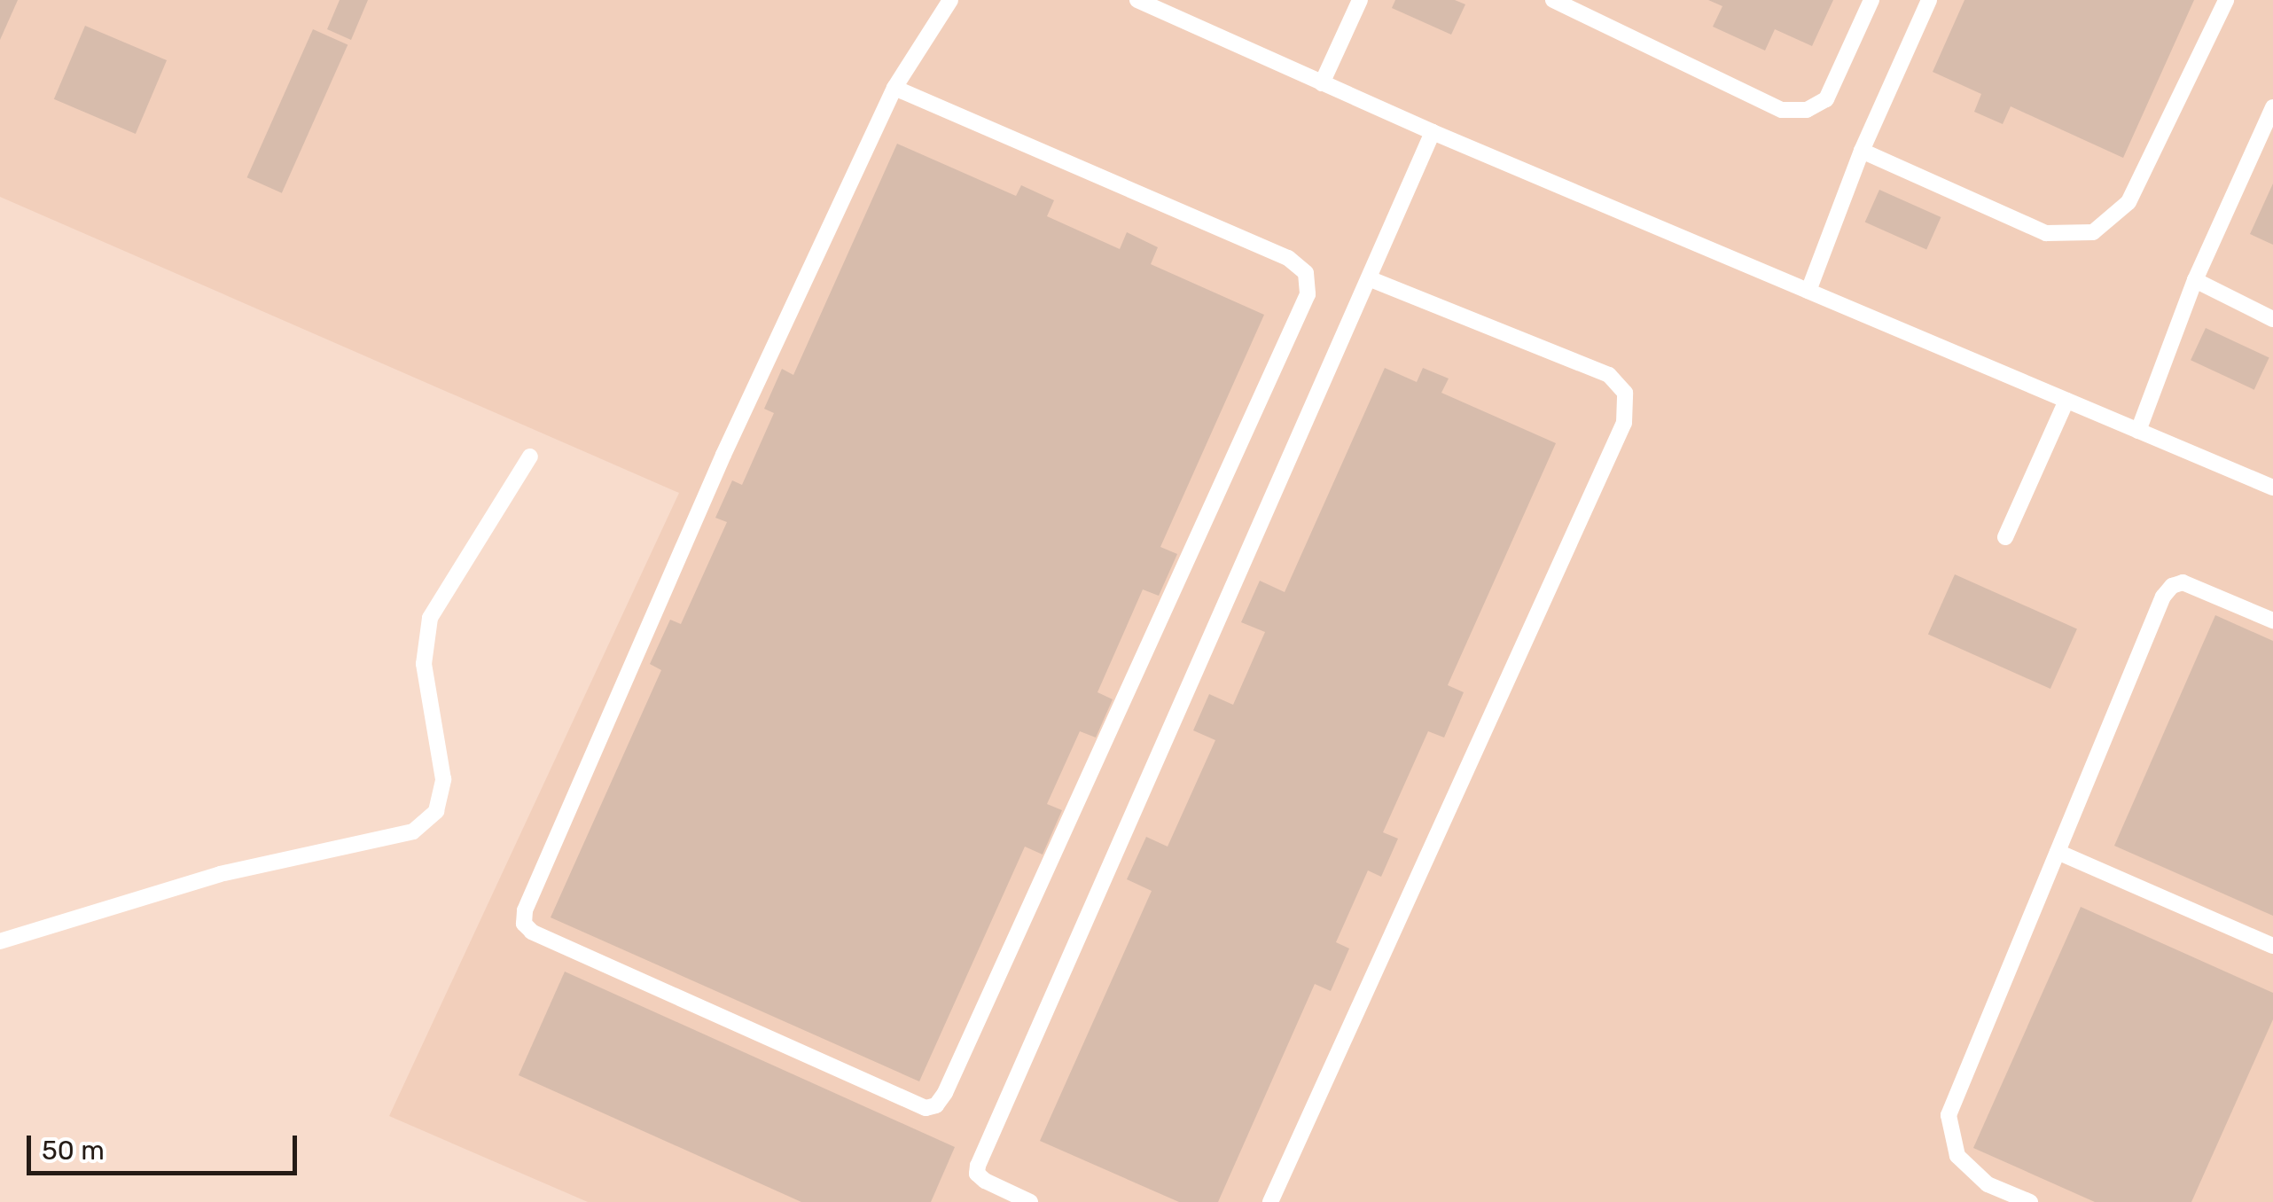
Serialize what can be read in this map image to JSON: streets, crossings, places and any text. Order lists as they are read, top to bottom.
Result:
{
  "scale_bar": "50 m"
}
